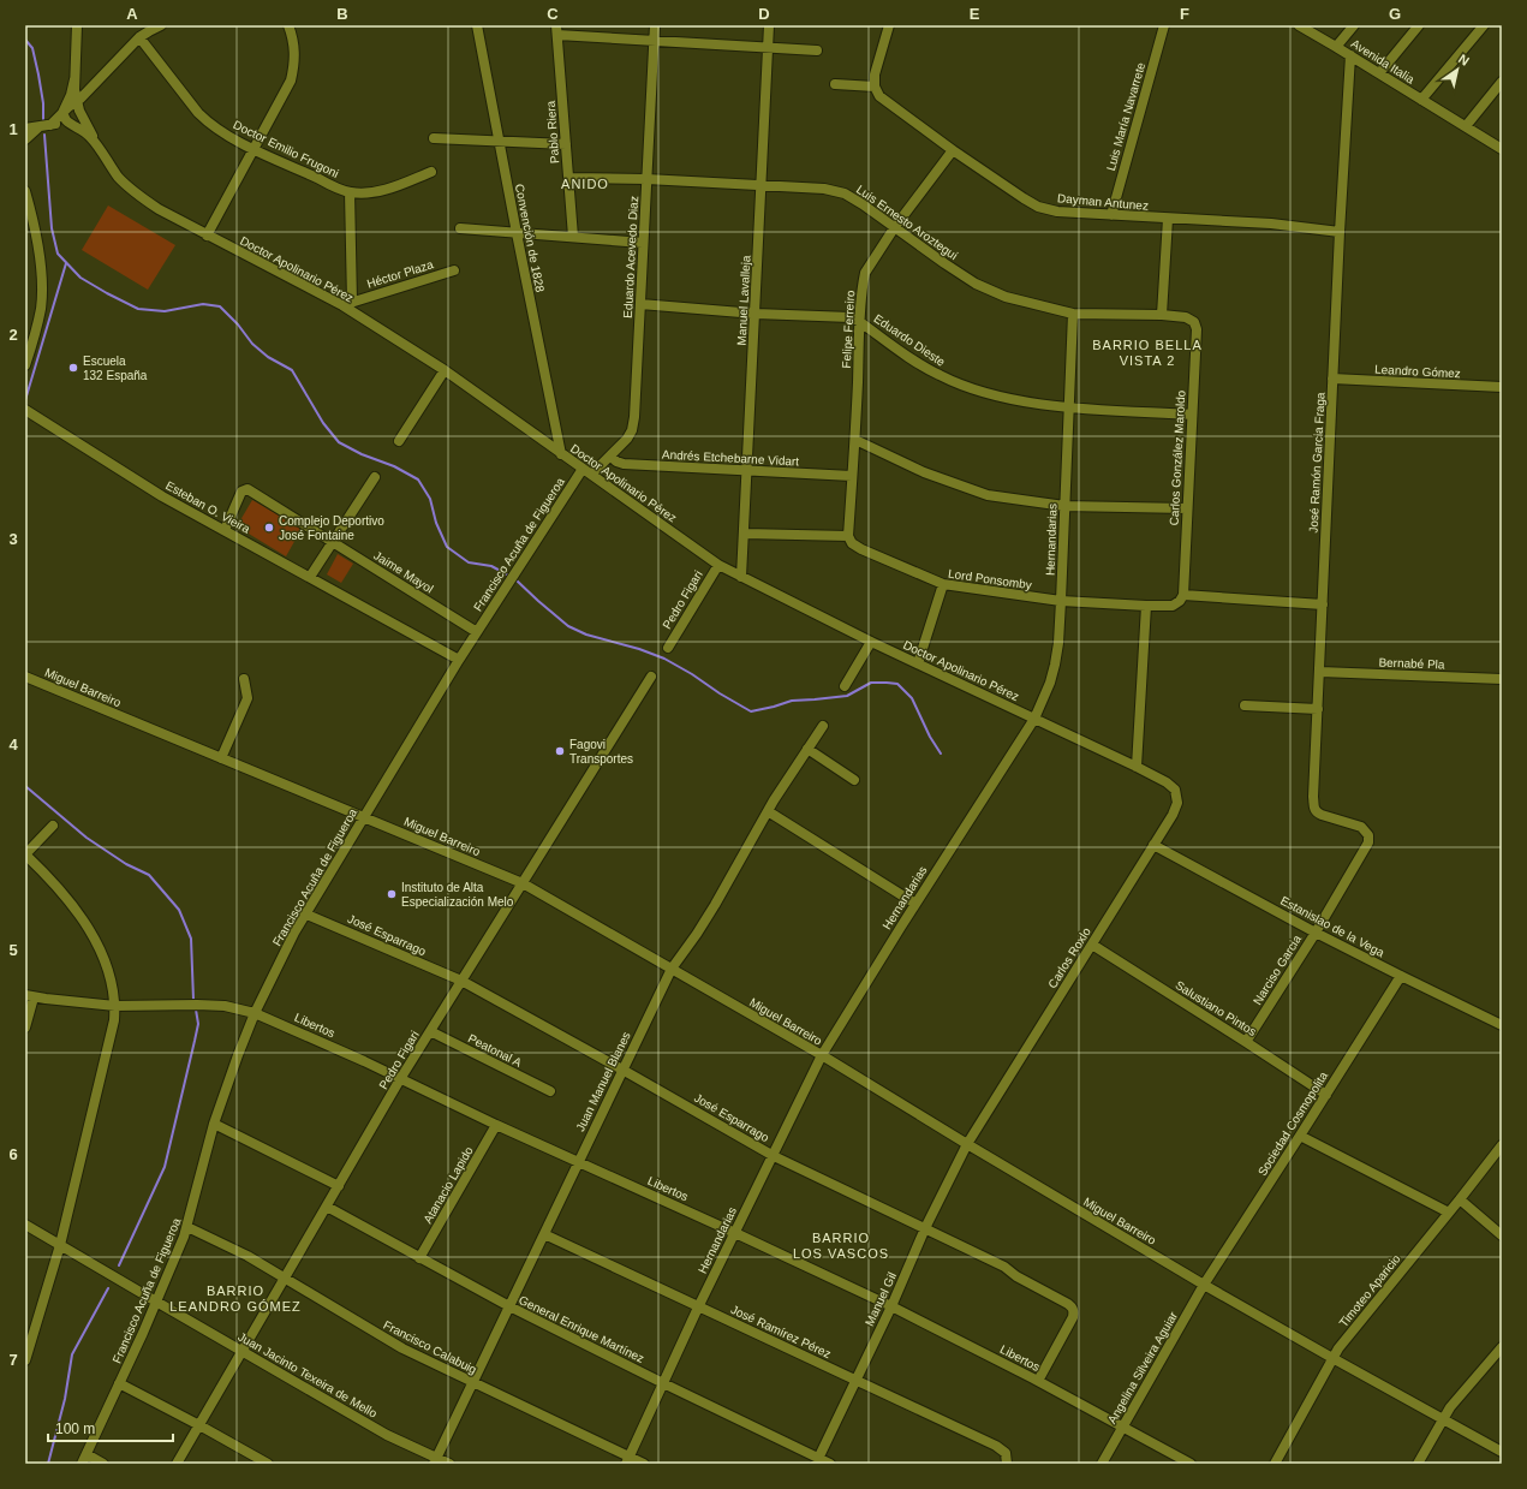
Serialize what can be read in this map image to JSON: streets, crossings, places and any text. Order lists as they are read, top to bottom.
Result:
{
  "streets": {
    "street": [
      "Avenida Italia",
      "Luis María Navarrete",
      "Pablo Riera",
      "Doctor Emilio Frugoni",
      "Dayman Antunez",
      "Luis Ernesto Aroztegui",
      "Convención de 1828",
      "Eduardo Acevedo Diaz",
      "Doctor Apolinario Pérez",
      "Héctor Plaza",
      "Manuel Lavalleja",
      "Felipe Ferreiro",
      "Eduardo Dieste",
      "Leandro Gómez",
      "Andrés Etchebarne Vidart",
      "Carlos González Maroldo",
      "José Ramón Garcia Fraga",
      "Esteban O. Vieira",
      "Hernandarias",
      "Francisco Acuña de Figueroa",
      "Jaime Mayol",
      "Lord Ponsomby",
      "Pedro Figari",
      "Bernabé Pla",
      "Miguel Barreiro",
      "Estanislao de la Vega",
      "José Esparrago",
      "Carlos Roxlo",
      "Narciso Garcia",
      "Salustiano Pintos",
      "Libertos",
      "Peatonal A",
      "Juan Manuel Blanes",
      "Sociedad Cosmopolita",
      "Atanacio Lapido",
      "Timoteo Aparicio",
      "Manuel Gil",
      "General Enrique Martínez",
      "José Ramírez Pérez",
      "Francisco Calabuig",
      "Angelina Silveira Aguiar",
      "Juan Jacinto Texeira de Mello"
    ]
  },
  "crossings": [
    ["Avenida Italia", "José Ramón Garcia Fraga"],
    ["Luis María Navarrete", "Dayman Antunez"],
    ["Pablo Riera", "Luis Ernesto Aroztegui"],
    ["Doctor Emilio Frugoni", "Héctor Plaza"],
    ["Dayman Antunez", "Felipe Ferreiro"],
    ["Dayman Antunez", "José Ramón Garcia Fraga"],
    ["Luis Ernesto Aroztegui", "Eduardo Acevedo Diaz"],
    ["Luis Ernesto Aroztegui", "Manuel Lavalleja"],
    ["Luis Ernesto Aroztegui", "Felipe Ferreiro"],
    ["Luis Ernesto Aroztegui", "Carlos González Maroldo"],
    ["Luis Ernesto Aroztegui", "Hernandarias"],
    ["Convención de 1828", "Doctor Apolinario Pérez"],
    ["Eduardo Acevedo Diaz", "Doctor Apolinario Pérez"],
    ["Eduardo Acevedo Diaz", "Eduardo Dieste"],
    ["Eduardo Acevedo Diaz", "Andrés Etchebarne Vidart"],
    ["Doctor Apolinario Pérez", "Héctor Plaza"],
    ["Doctor Apolinario Pérez", "Manuel Lavalleja"],
    ["Doctor Apolinario Pérez", "Hernandarias"],
    ["Doctor Apolinario Pérez", "Francisco Acuña de Figueroa"],
    ["Doctor Apolinario Pérez", "Pedro Figari"],
    ["Doctor Apolinario Pérez", "Carlos Roxlo"],
    ["Manuel Lavalleja", "Eduardo Dieste"],
    ["Manuel Lavalleja", "Andrés Etchebarne Vidart"],
    ["Felipe Ferreiro", "Eduardo Dieste"],
    ["Felipe Ferreiro", "Andrés Etchebarne Vidart"],
    ["Felipe Ferreiro", "Lord Ponsomby"],
    ["Eduardo Dieste", "Carlos González Maroldo"],
    ["Eduardo Dieste", "Hernandarias"],
    ["Leandro Gómez", "José Ramón Garcia Fraga"],
    ["Carlos González Maroldo", "Lord Ponsomby"],
    ["José Ramón Garcia Fraga", "Bernabé Pla"],
    ["José Ramón Garcia Fraga", "Narciso Garcia"],
    ["Esteban O. Vieira", "Francisco Acuña de Figueroa"],
    ["Esteban O. Vieira", "Jaime Mayol"],
    ["Hernandarias", "Lord Ponsomby"],
    ["Hernandarias", "Miguel Barreiro"],
    ["Hernandarias", "José Esparrago"],
    ["Hernandarias", "Libertos"],
    ["Hernandarias", "General Enrique Martínez"],
    ["Hernandarias", "José Ramírez Pérez"],
    ["Hernandarias", "Francisco Calabuig"],
    ["Francisco Acuña de Figueroa", "Jaime Mayol"],
    ["Francisco Acuña de Figueroa", "Miguel Barreiro"],
    ["Francisco Acuña de Figueroa", "José Esparrago"],
    ["Francisco Acuña de Figueroa", "Libertos"],
    ["Francisco Acuña de Figueroa", "Francisco Calabuig"],
    ["Francisco Acuña de Figueroa", "Juan Jacinto Texeira de Mello"],
    ["Pedro Figari", "Miguel Barreiro"],
    ["Pedro Figari", "José Esparrago"],
    ["Pedro Figari", "Libertos"],
    ["Pedro Figari", "Peatonal A"],
    ["Pedro Figari", "General Enrique Martínez"],
    ["Pedro Figari", "Francisco Calabuig"],
    ["Pedro Figari", "Juan Jacinto Texeira de Mello"],
    ["Miguel Barreiro", "Carlos Roxlo"],
    ["Miguel Barreiro", "Juan Manuel Blanes"],
    ["Miguel Barreiro", "Sociedad Cosmopolita"],
    ["Miguel Barreiro", "Timoteo Aparicio"],
    ["Miguel Barreiro", "Manuel Gil"],
    ["Miguel Barreiro", "Angelina Silveira Aguiar"],
    ["Estanislao de la Vega", "Carlos Roxlo"],
    ["Estanislao de la Vega", "Narciso Garcia"],
    ["Estanislao de la Vega", "Sociedad Cosmopolita"],
    ["José Esparrago", "Libertos"],
    ["José Esparrago", "Juan Manuel Blanes"],
    ["José Esparrago", "Manuel Gil"],
    ["Carlos Roxlo", "Salustiano Pintos"],
    ["Carlos Roxlo", "Manuel Gil"],
    ["Narciso Garcia", "Salustiano Pintos"],
    ["Salustiano Pintos", "Sociedad Cosmopolita"],
    ["Libertos", "Juan Manuel Blanes"],
    ["Libertos", "Atanacio Lapido"],
    ["Libertos", "Manuel Gil"],
    ["Libertos", "Angelina Silveira Aguiar"],
    ["Juan Manuel Blanes", "General Enrique Martínez"],
    ["Juan Manuel Blanes", "José Ramírez Pérez"],
    ["Juan Manuel Blanes", "Francisco Calabuig"],
    ["Juan Manuel Blanes", "Juan Jacinto Texeira de Mello"],
    ["Sociedad Cosmopolita", "Angelina Silveira Aguiar"],
    ["Atanacio Lapido", "General Enrique Martínez"],
    ["Manuel Gil", "General Enrique Martínez"],
    ["Manuel Gil", "José Ramírez Pérez"]
  ],
  "districts": [
    "ANIDO",
    "BARRIO BELLA VISTA 2",
    "BARRIO LOS VASCOS",
    "BARRIO LEANDRO GÓMEZ"
  ],
  "places": [
    "Escuela 132 España",
    "Complejo Deportivo José Fontaine",
    "Fagovi Transportes",
    "Instituto de Alta Especialización Melo"
  ],
  "scale_bar": "100 m",
  "north": "top right",
  "grid": {
    "columns": [
      "A",
      "B",
      "C",
      "D",
      "E",
      "F",
      "G"
    ],
    "rows": [
      "1",
      "2",
      "3",
      "4",
      "5",
      "6",
      "7"
    ]
  }
}
